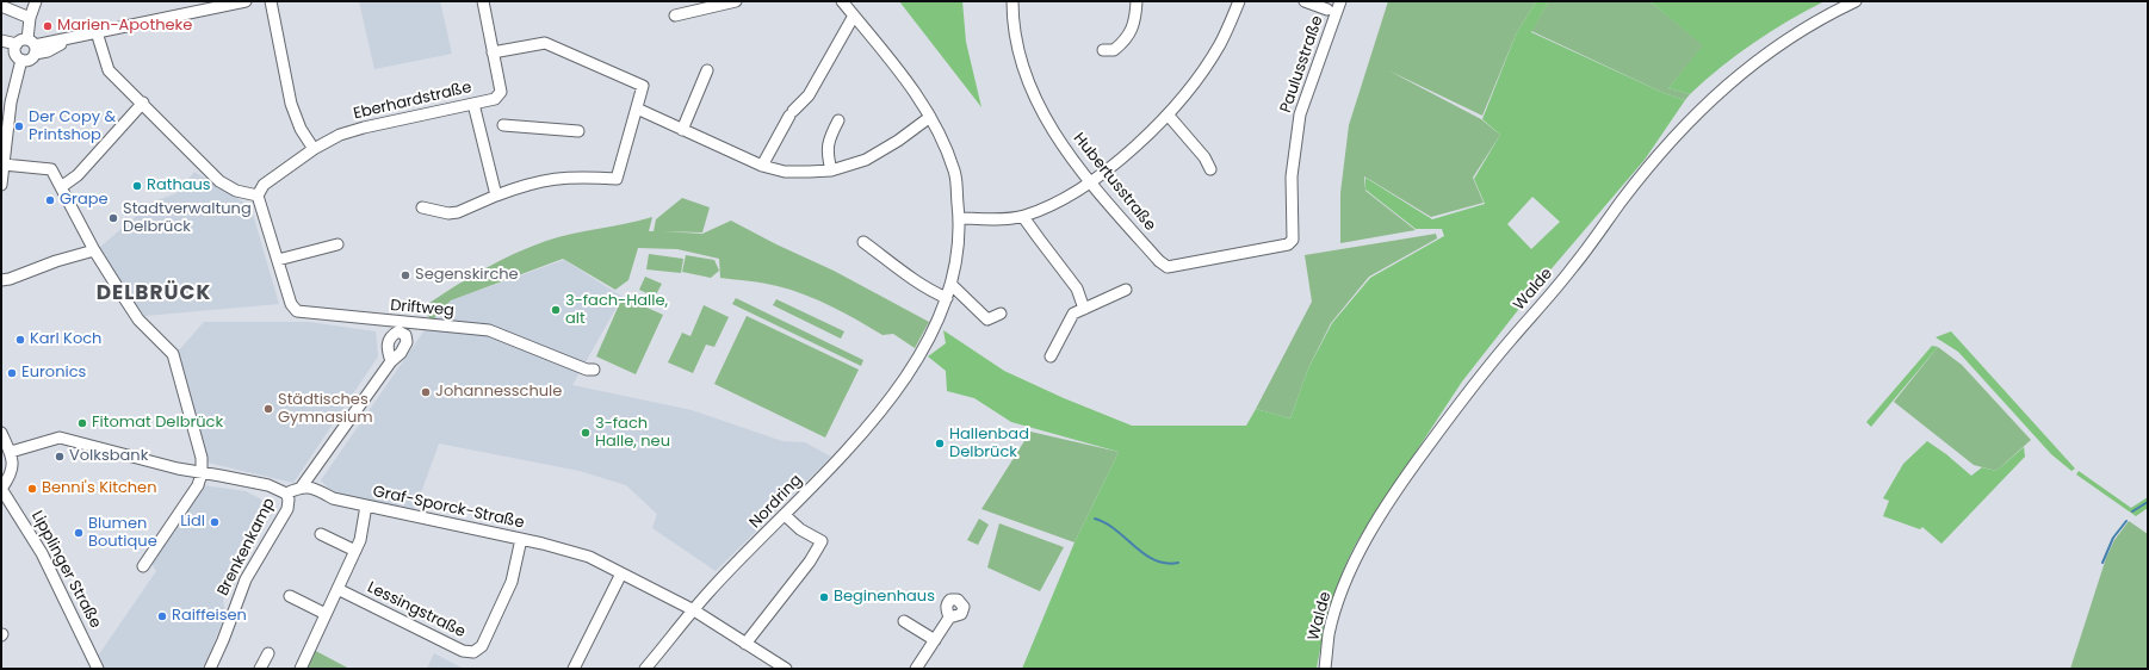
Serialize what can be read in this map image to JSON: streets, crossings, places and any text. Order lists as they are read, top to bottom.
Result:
{
  "streets": {
    "street": [
      "Paulusstraße",
      "Eberhardstraße",
      "Hubertusstraße",
      "Walde",
      "Driftweg",
      "Nordring",
      "Graf-Sporck-Straße",
      "Brenkenkamp",
      "Lipplinger Straße",
      "Lessingstraße"
    ]
  },
  "crossings": [
    ["Paulusstraße", "Hubertusstraße"],
    ["Eberhardstraße", "Driftweg"],
    ["Nordring", "Graf-Sporck-Straße"],
    ["Graf-Sporck-Straße", "Lessingstraße"]
  ],
  "districts": ["DELBRÜCK"],
  "places": [
    "Marien-Apotheke",
    "Der Copy & Printshop",
    "Rathaus",
    "Grape",
    "Stadtverwaltung Delbrück",
    "Segenskirche",
    "3-fach-Halle, alt",
    "Karl Koch",
    "Euronics",
    "Johannesschule",
    "Städtisches Gymnasium",
    "Fitomat Delbrück",
    "3-fach Halle, neu",
    "Hallenbad Delbrück",
    "Volksbank",
    "Benni's Kitchen",
    "Lidl",
    "Blumen Boutique",
    "Beginenhaus",
    "Raiffeisen"
  ]
}
